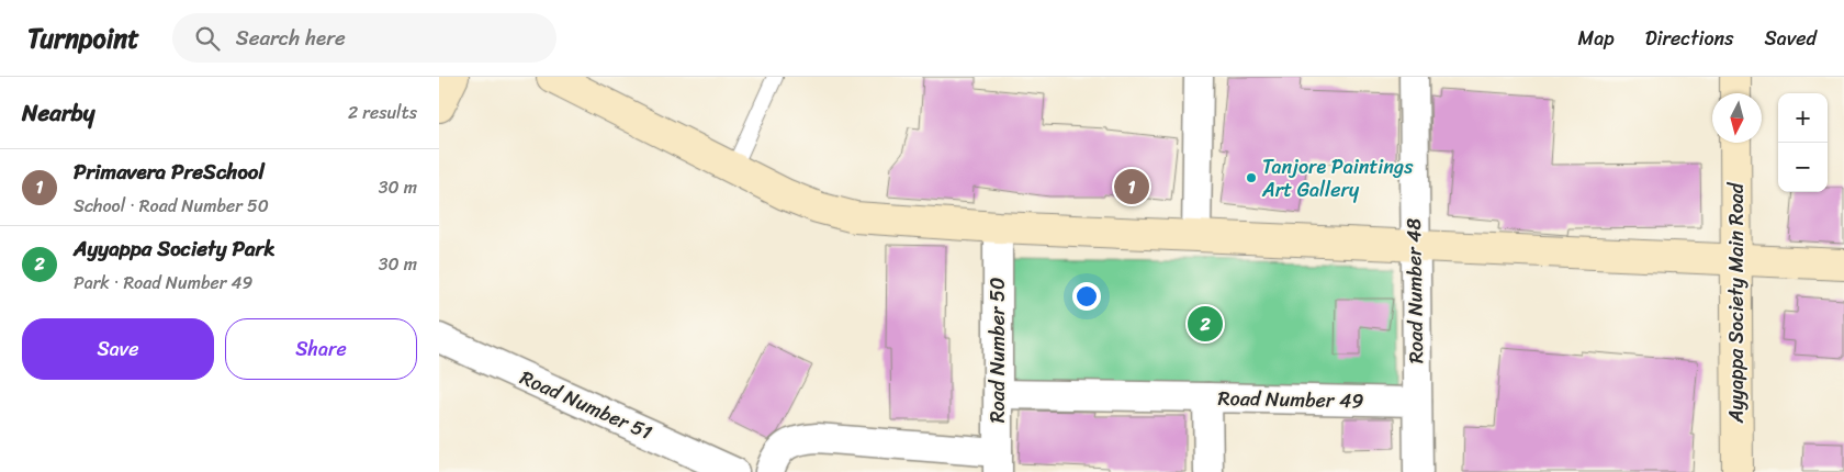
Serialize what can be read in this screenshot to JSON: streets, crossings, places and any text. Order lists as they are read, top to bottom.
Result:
{
  "streets": {
    "street": [
      "Road Number 48",
      "Ayyappa Society Main Road",
      "Road Number 50",
      "Road Number 49",
      "Road Number 51"
    ]
  },
  "crossings": [
    ["Road Number 48", "Road Number 49"]
  ],
  "places": ["Tanjore Paintings Art Gallery"],
  "north": "bottom",
  "page": {
    "header": "Turnpoint",
    "search": "Search here",
    "nav": ["Map", "Directions", "Saved"],
    "heading": ["Nearby", "2 results"],
    "map_buttons": ["+", "−"],
    "list": [
      {
        "mark": "1",
        "name": "Primavera PreSchool",
        "note": "School · Road Number 50",
        "value": "30 m"
      },
      {
        "mark": "2",
        "name": "Ayyappa Society Park",
        "note": "Park · Road Number 49",
        "value": "30 m"
      }
    ],
    "pins": ["1", "2"],
    "buttons": ["Save", "Share"]
  }
}
